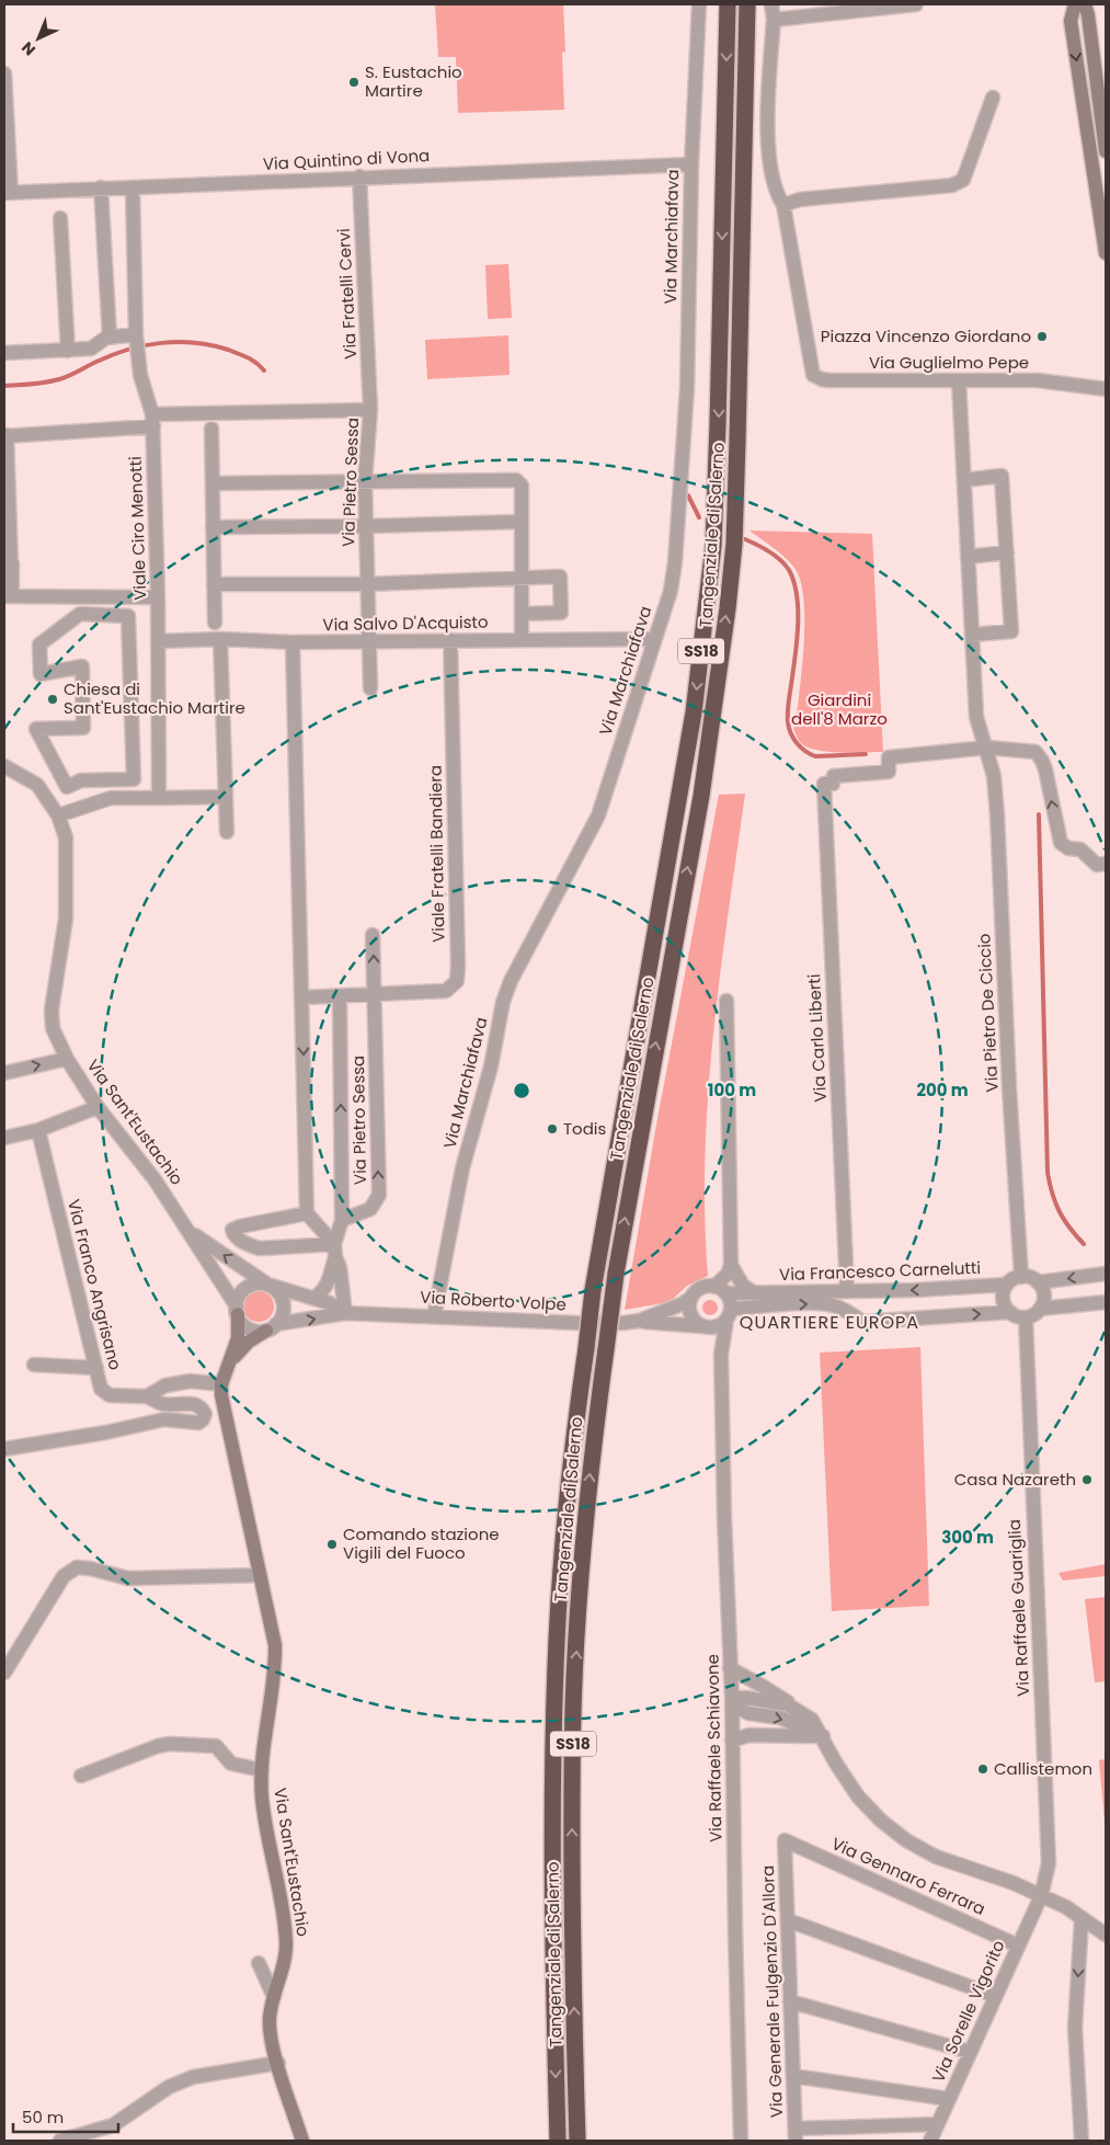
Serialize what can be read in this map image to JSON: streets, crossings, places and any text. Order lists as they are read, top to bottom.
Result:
{
  "streets": {
    "highway": ["Tangenziale di Salerno", "SS18"],
    "street": [
      "Via Quintino di Vona",
      "Via Marchiafava",
      "Via Fratelli Cervi",
      "Via Guglielmo Pepe",
      "Via Pietro Sessa",
      "Viale Ciro Menotti",
      "Via Salvo D'Acquisto",
      "Viale Fratelli Bandiera",
      "Via Pietro De Ciccio",
      "Via Carlo Liberti",
      "Via Sant'Eustachio",
      "Via Francesco Carnelutti",
      "Via Franco Angrisano",
      "Via Roberto Volpe",
      "Via Raffaele Guariglia",
      "Via Raffaele Schiavone",
      "Via Gennaro Ferrara",
      "Via Generale Fulgenzio D'Allora",
      "Via Sorelle Vigorito"
    ]
  },
  "crossings": [
    ["Via Quintino di Vona", "Via Marchiafava"],
    ["Via Quintino di Vona", "Via Fratelli Cervi"],
    ["Via Quintino di Vona", "Viale Ciro Menotti"],
    ["Via Marchiafava", "Via Salvo D'Acquisto"],
    ["Via Marchiafava", "Via Roberto Volpe"],
    ["Via Fratelli Cervi", "Via Pietro Sessa"],
    ["Via Guglielmo Pepe", "Via Pietro De Ciccio"],
    ["Via Pietro Sessa", "Viale Ciro Menotti"],
    ["Via Pietro Sessa", "Via Salvo D'Acquisto"],
    ["Via Pietro Sessa", "Viale Fratelli Bandiera"],
    ["Viale Ciro Menotti", "Via Salvo D'Acquisto"],
    ["Via Salvo D'Acquisto", "Viale Fratelli Bandiera"],
    ["Via Pietro De Ciccio", "Via Carlo Liberti"],
    ["Via Pietro De Ciccio", "Via Francesco Carnelutti"],
    ["Via Pietro De Ciccio", "Via Raffaele Guariglia"],
    ["Via Carlo Liberti", "Via Francesco Carnelutti"],
    ["Via Sant'Eustachio", "Via Franco Angrisano"],
    ["Via Sant'Eustachio", "Via Roberto Volpe"],
    ["Via Francesco Carnelutti", "Via Roberto Volpe"],
    ["Via Francesco Carnelutti", "Via Raffaele Guariglia"],
    ["Via Francesco Carnelutti", "Via Raffaele Schiavone"],
    ["Via Roberto Volpe", "Via Raffaele Schiavone"],
    ["Via Raffaele Guariglia", "Via Sorelle Vigorito"],
    ["Via Gennaro Ferrara", "Via Generale Fulgenzio D'Allora"],
    ["Via Gennaro Ferrara", "Via Sorelle Vigorito"]
  ],
  "districts": ["QUARTIERE EUROPA"],
  "parks": ["Giardini dell'8 Marzo"],
  "places": [
    "S. Eustachio Martire",
    "Piazza Vincenzo Giordano",
    "Chiesa di Sant'Eustachio Martire",
    "Todis",
    "Casa Nazareth",
    "Comando stazione Vigili del Fuoco",
    "Callistemon"
  ],
  "scale_bar": "50 m",
  "north": "bottom left",
  "rings": ["100 m", "200 m", "300 m"]
}
